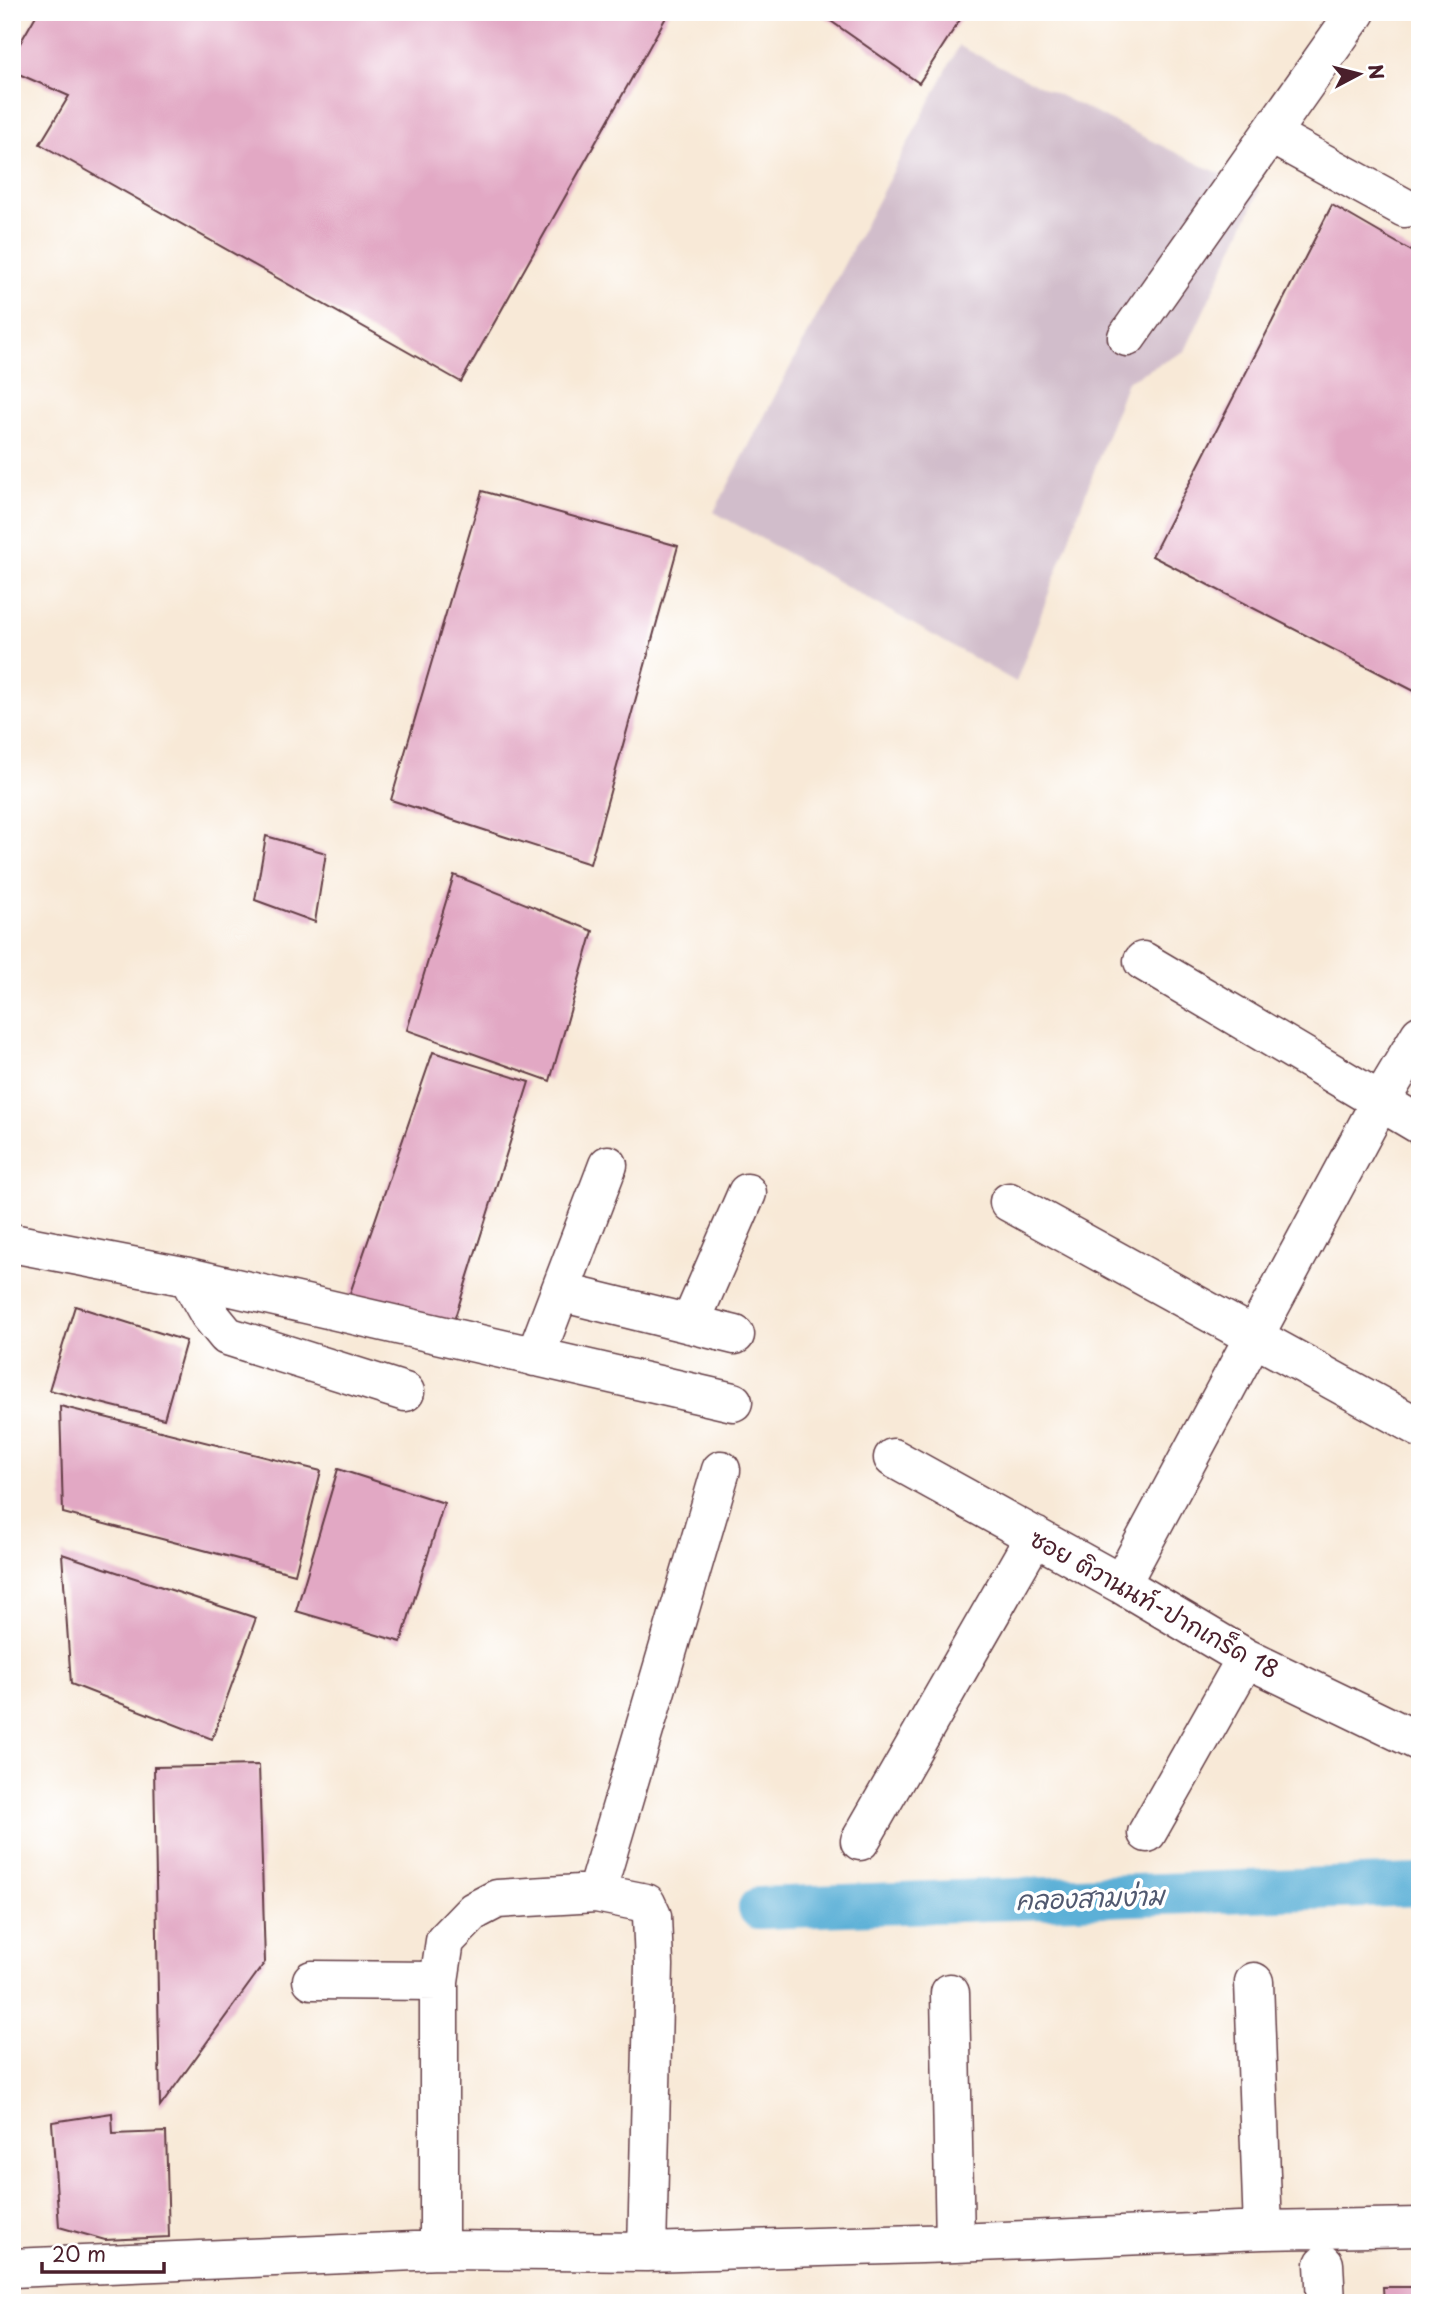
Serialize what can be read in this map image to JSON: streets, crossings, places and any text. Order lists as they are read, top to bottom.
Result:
{
  "streets": {
    "street": ["ซอย ติวานนท์-ปากเกร็ด 18"]
  },
  "water": ["คลองสามง่าม"],
  "scale_bar": "20 m",
  "north": "right"
}
